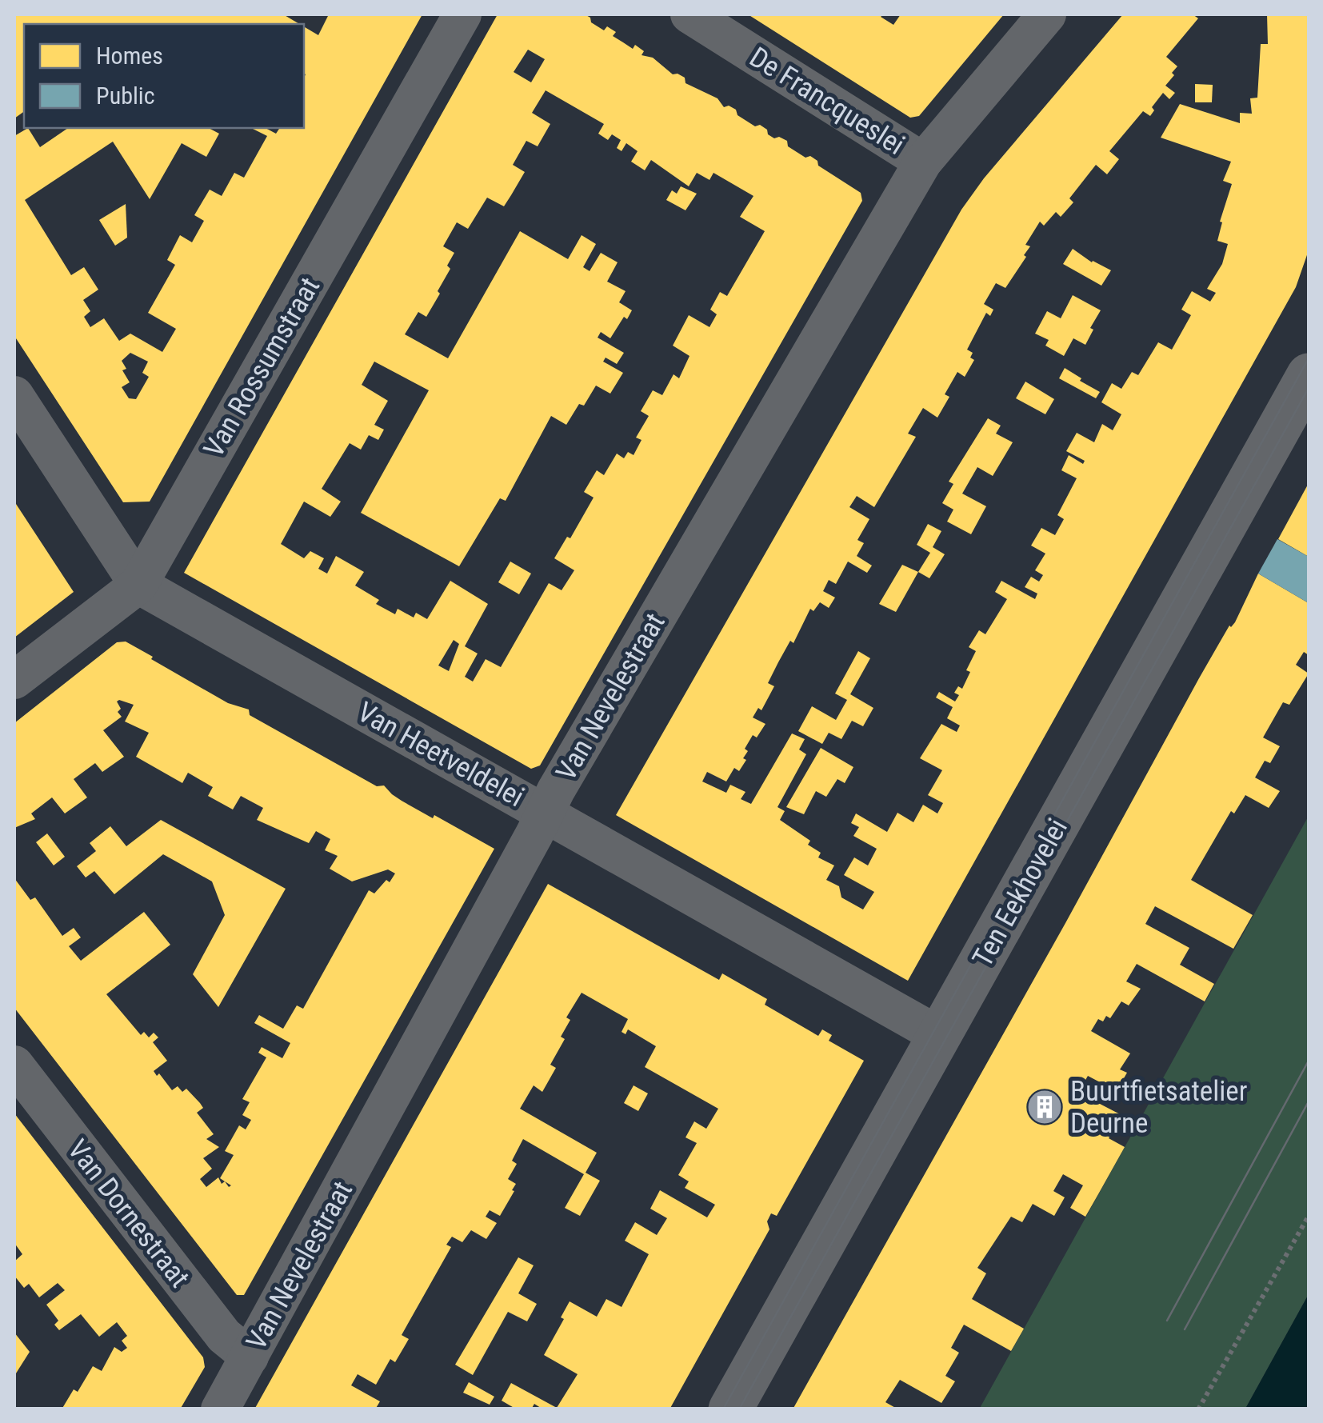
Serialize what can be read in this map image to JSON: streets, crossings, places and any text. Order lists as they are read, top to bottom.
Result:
{
  "streets": {
    "street": [
      "De Francqueslei",
      "Van Rossumstraat",
      "Van Nevelestraat",
      "Van Heetveldelei",
      "Ten Eekhovelei",
      "Van Dornestraat"
    ]
  },
  "crossings": [
    ["De Francqueslei", "Van Nevelestraat"],
    ["Van Rossumstraat", "Van Heetveldelei"],
    ["Van Nevelestraat", "Van Heetveldelei"],
    ["Van Nevelestraat", "Van Dornestraat"],
    ["Van Heetveldelei", "Ten Eekhovelei"]
  ],
  "places": {
    "building": ["Buurtfietsatelier Deurne"]
  },
  "legend": ["Homes", "Public"]
}
